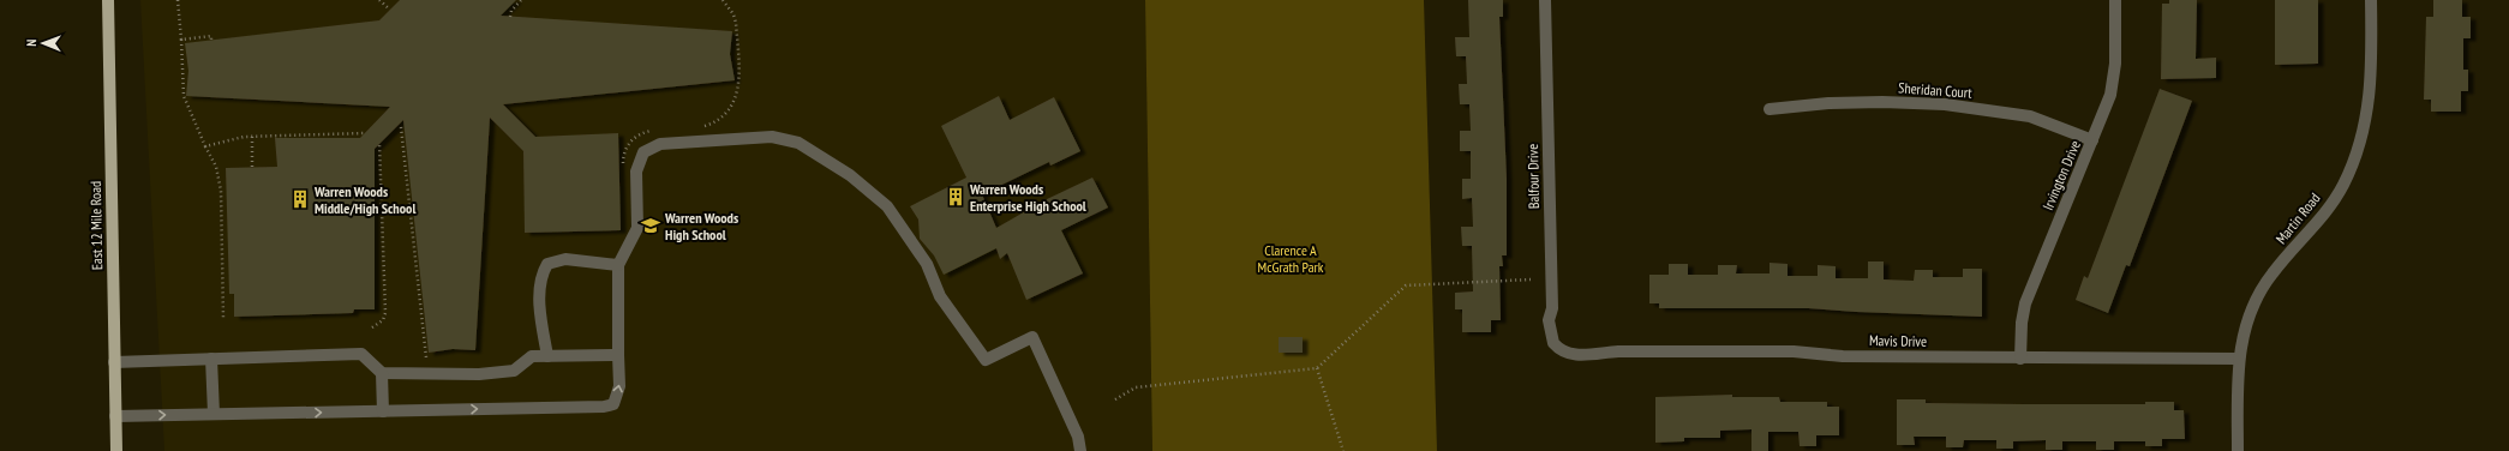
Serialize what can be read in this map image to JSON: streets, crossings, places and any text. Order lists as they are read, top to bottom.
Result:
{
  "streets": {
    "main road": ["East 12 Mile Road"],
    "street": [
      "Sheridan Court",
      "Irvington Drive",
      "Balfour Drive",
      "Martin Road",
      "Mavis Drive"
    ]
  },
  "crossings": [
    ["Sheridan Court", "Irvington Drive"],
    ["Irvington Drive", "Mavis Drive"],
    ["Balfour Drive", "Mavis Drive"],
    ["Martin Road", "Mavis Drive"]
  ],
  "parks": ["Clarence A McGrath Park"],
  "places": {
    "building": ["Warren Woods Enterprise High School", "Warren Woods Middle/High School"],
    "school or university": ["Warren Woods High School"]
  },
  "north": "left"
}
